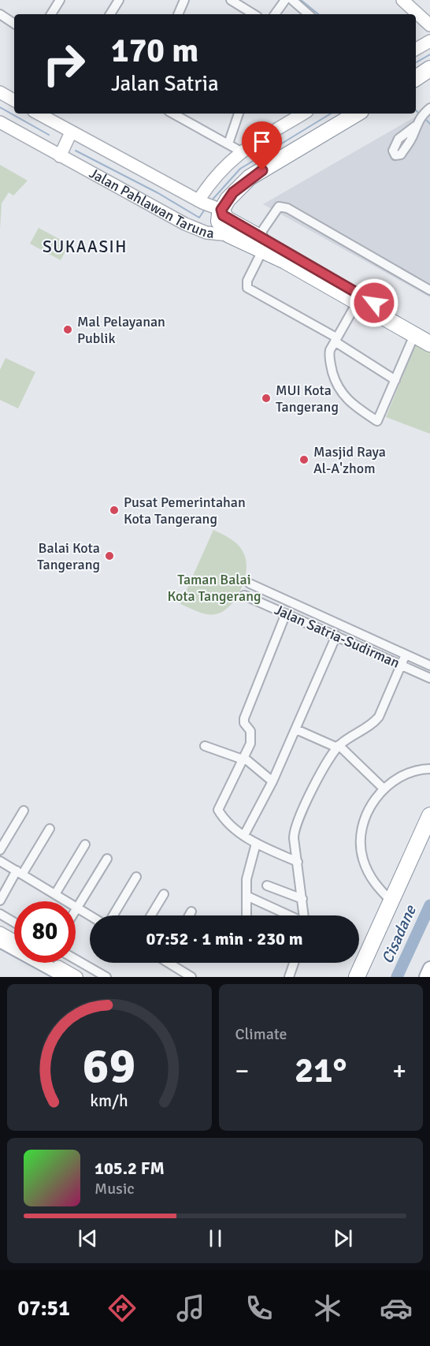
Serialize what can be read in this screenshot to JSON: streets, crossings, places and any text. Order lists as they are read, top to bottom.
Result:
{
  "streets": {
    "highway": ["Jalan Pahlawan Taruna"],
    "street": ["Jalan Satria-Sudirman"]
  },
  "districts": ["SUKAASIH"],
  "water": ["Cisadane"],
  "parks": ["Taman Balai Kota Tangerang"],
  "places": [
    "Mal Pelayanan Publik",
    "MUI Kota Tangerang",
    "Masjid Raya Al-A'zhom",
    "Pusat Pemerintahan Kota Tangerang",
    "Balai Kota Tangerang"
  ],
  "page": {
    "turn": ["170 m", "Jalan Satria"],
    "limit": "80",
    "trip": "07:52 · 1 min · 230 m",
    "tile": "Climate",
    "heat": ["−", "21°", "+"],
    "song": ["105.2 FM", "Music"],
    "tabs": "07:51",
    "gauge": ["69", "km/h"]
  }
}
